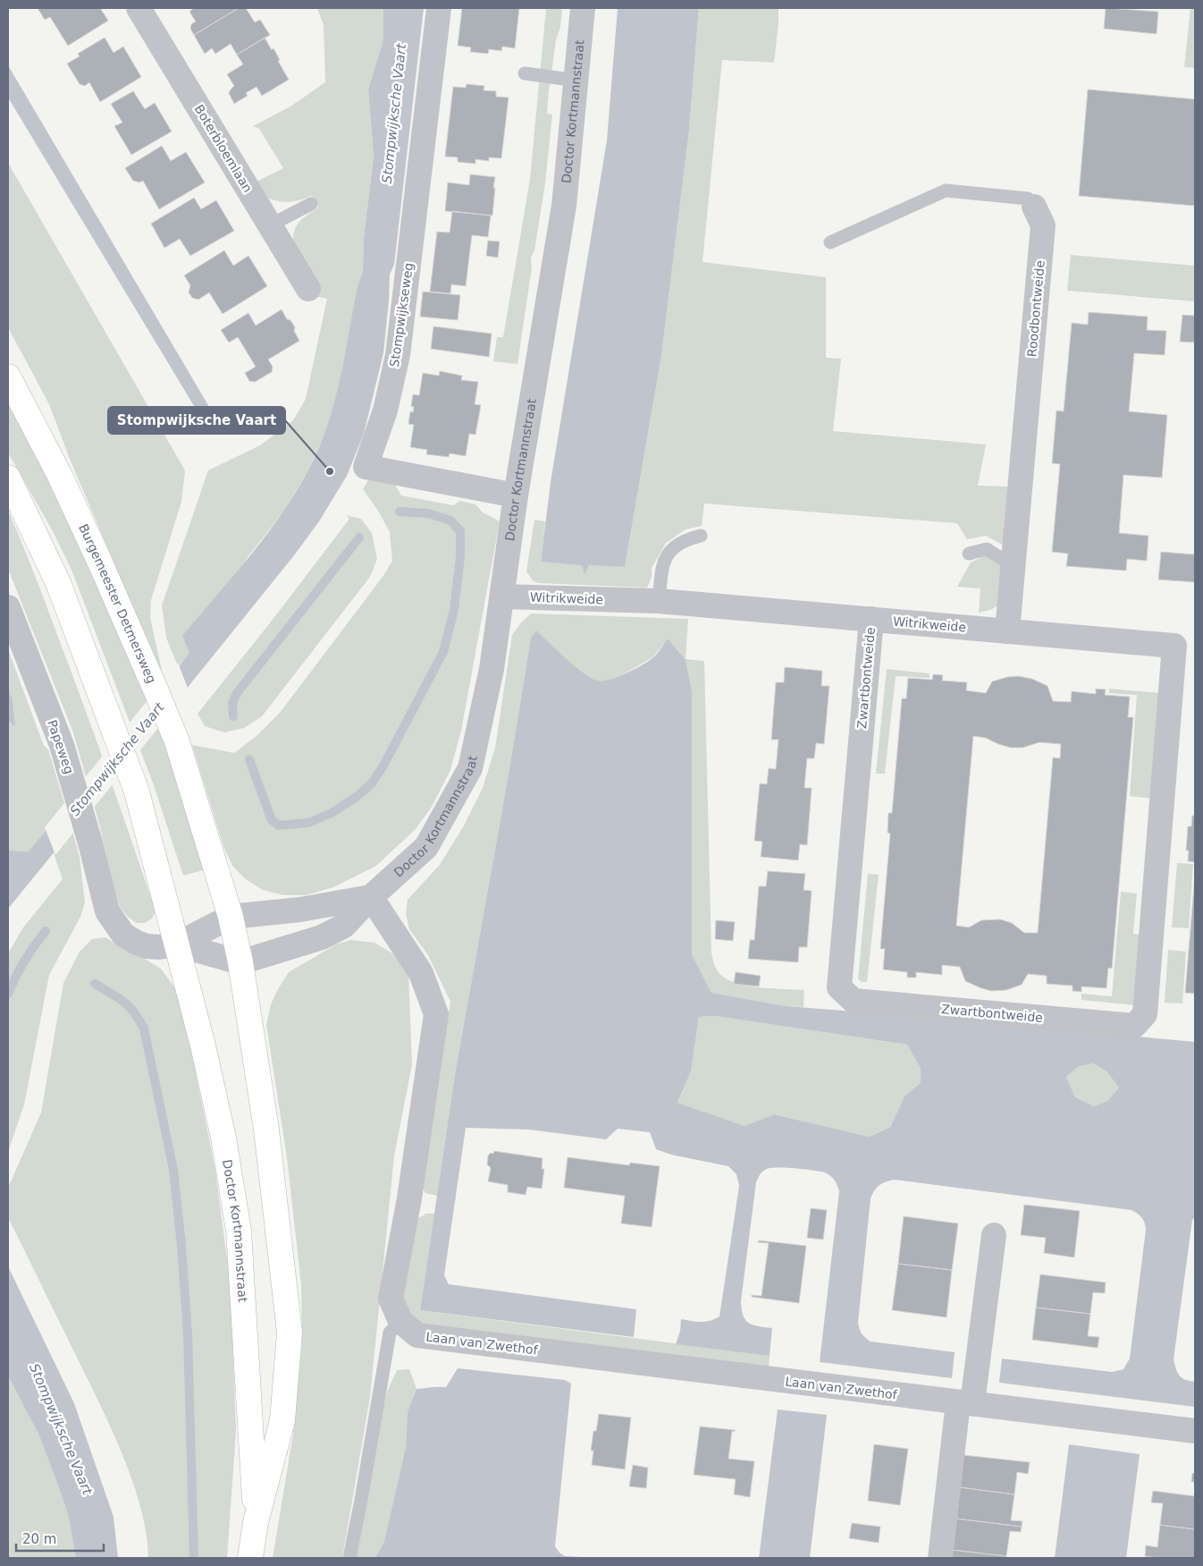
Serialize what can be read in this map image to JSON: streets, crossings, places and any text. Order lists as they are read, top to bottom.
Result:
{
  "streets": {
    "main road": ["Doctor Kortmannstraat", "Burgemeester Detmersweg"],
    "street": [
      "Boterbloemlaan",
      "Roodbontweide",
      "Stompwijkseweg",
      "Witrikweide",
      "Zwartbontweide",
      "Papeweg",
      "Laan van Zwethof"
    ]
  },
  "crossings": [
    ["Doctor Kortmannstraat", "Stompwijkseweg"],
    ["Doctor Kortmannstraat", "Witrikweide"],
    ["Doctor Kortmannstraat", "Burgemeester Detmersweg"],
    ["Doctor Kortmannstraat", "Papeweg"],
    ["Doctor Kortmannstraat", "Laan van Zwethof"],
    ["Roodbontweide", "Witrikweide"],
    ["Witrikweide", "Zwartbontweide"]
  ],
  "water": ["Stompwijksche Vaart"],
  "places": ["Stompwijksche Vaart"],
  "scale_bar": "20 m"
}
